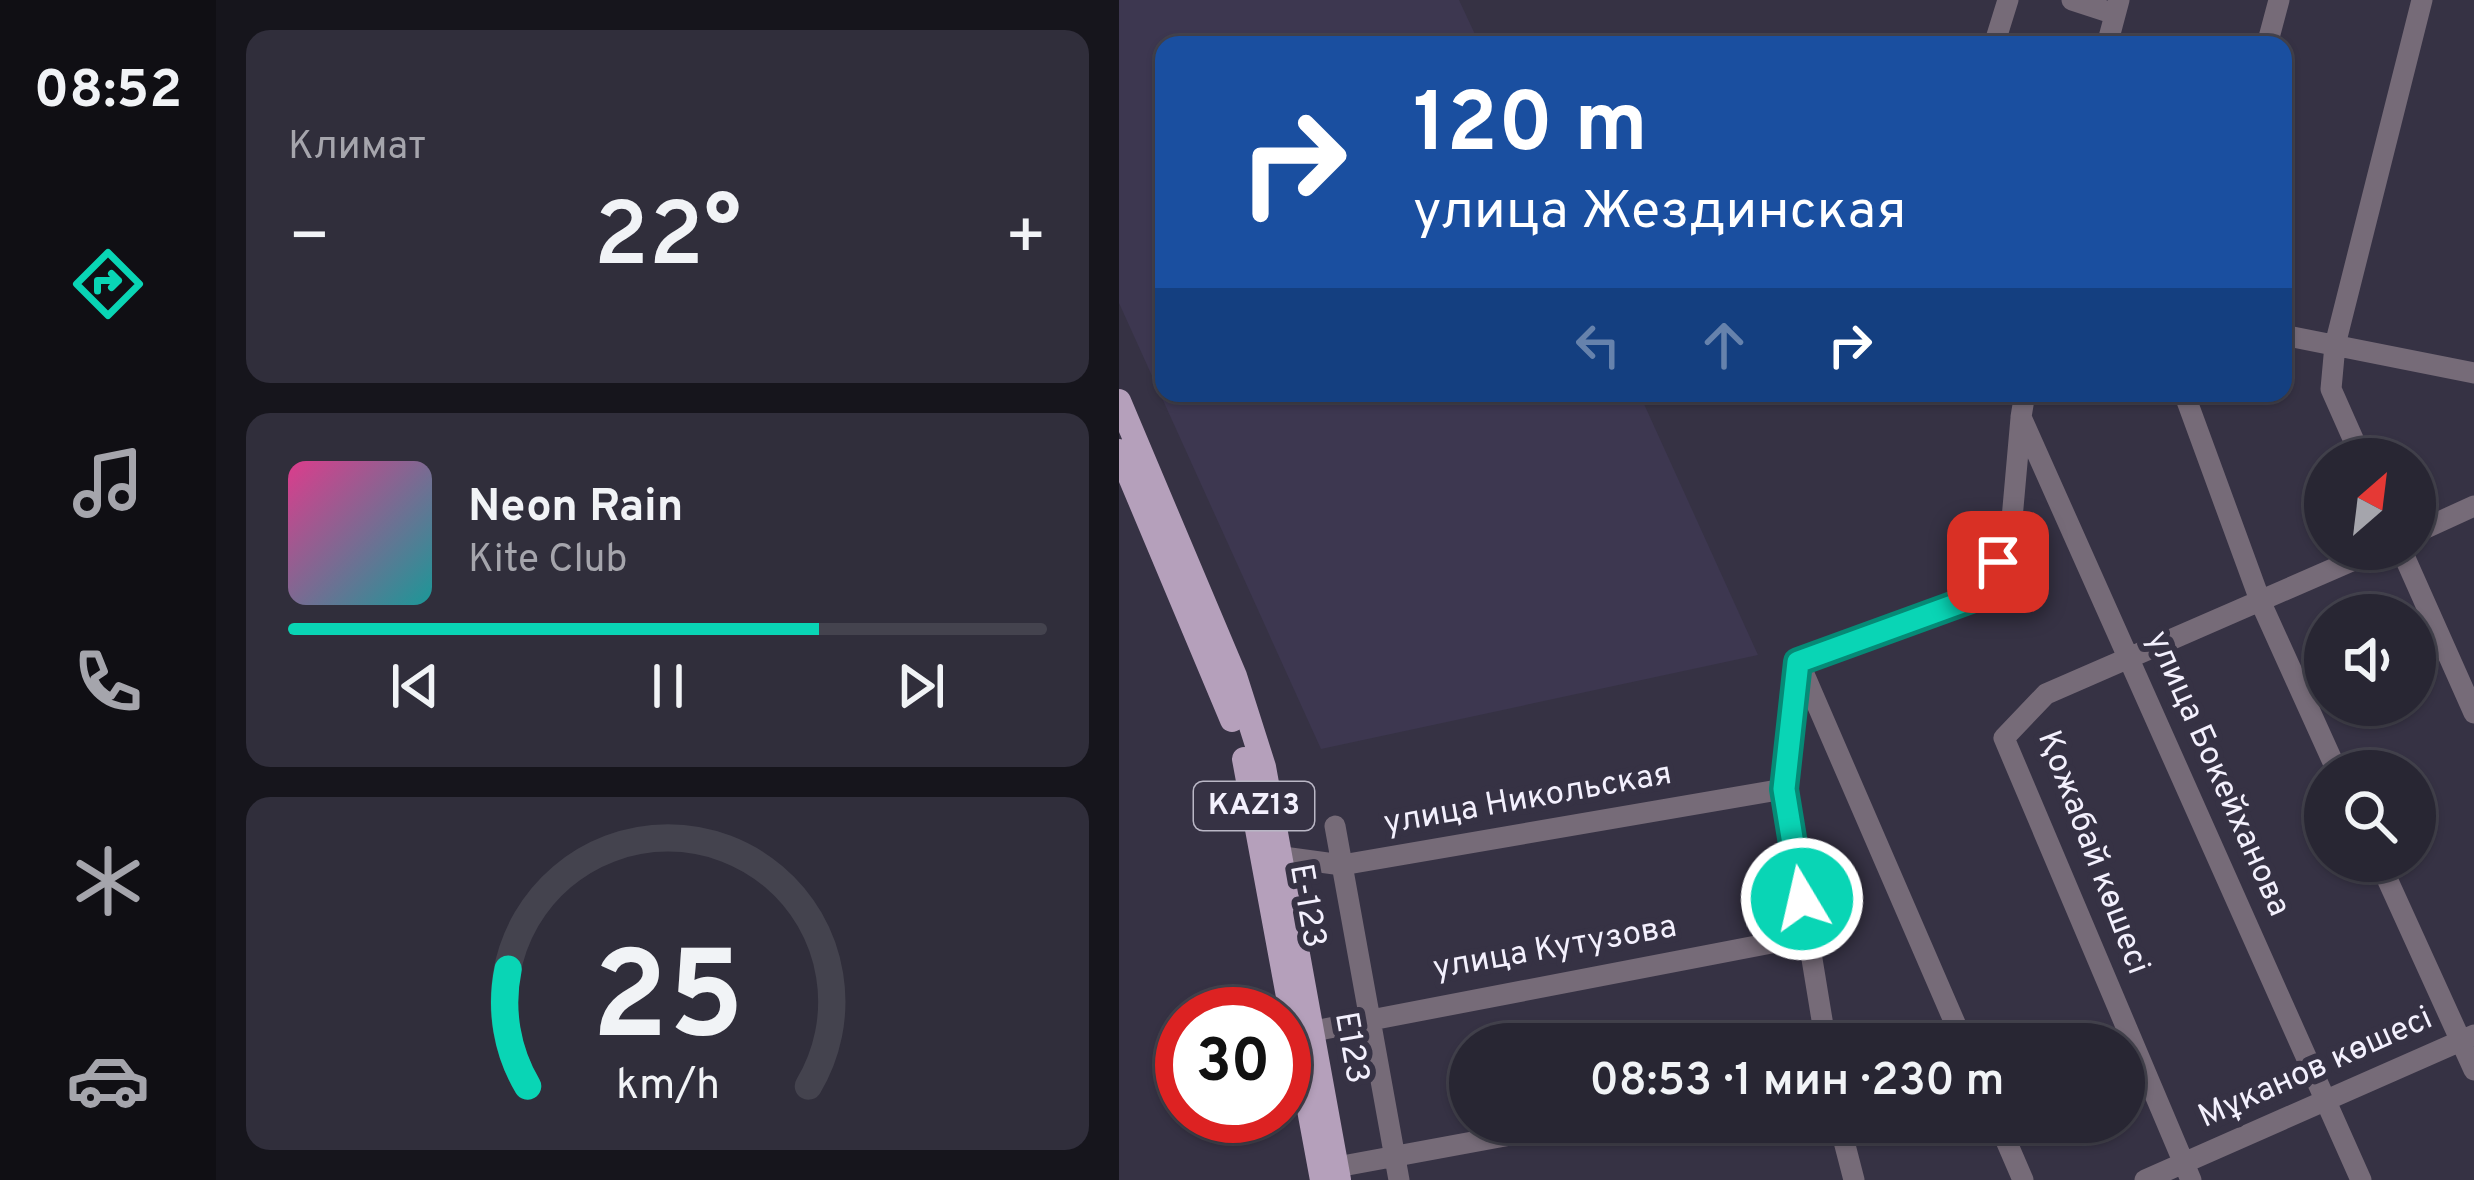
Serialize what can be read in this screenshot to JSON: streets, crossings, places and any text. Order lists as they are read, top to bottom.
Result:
{
  "streets": {
    "main road": ["KAZ13", "Е-123", "Е123"],
    "street": [
      "улица Бокейханова",
      "улица Никольская",
      "Қожабай көшесі",
      "улица Кутузова",
      "Мұканов көшесі"
    ]
  },
  "crossings": [
    ["улица Бокейханова", "Қожабай көшесі"],
    ["улица Бокейханова", "Мұканов көшесі"],
    ["улица Никольская", "Е-123"],
    ["улица Никольская", "Е123"],
    ["Қожабай көшесі", "Мұканов көшесі"],
    ["Е-123", "Е123"],
    ["улица Кутузова", "Е123"]
  ],
  "north": "top right",
  "page": {
    "tabs": "08:52",
    "tile": "Климат",
    "turn": ["120 m", "улица Жездинская"],
    "heat": ["−", "22°", "+"],
    "song": ["Neon Rain", "Kite Club"],
    "limit": "30",
    "trip": "08:53 · 1 мин · 230 m",
    "gauge": ["25", "km/h"]
  }
}
